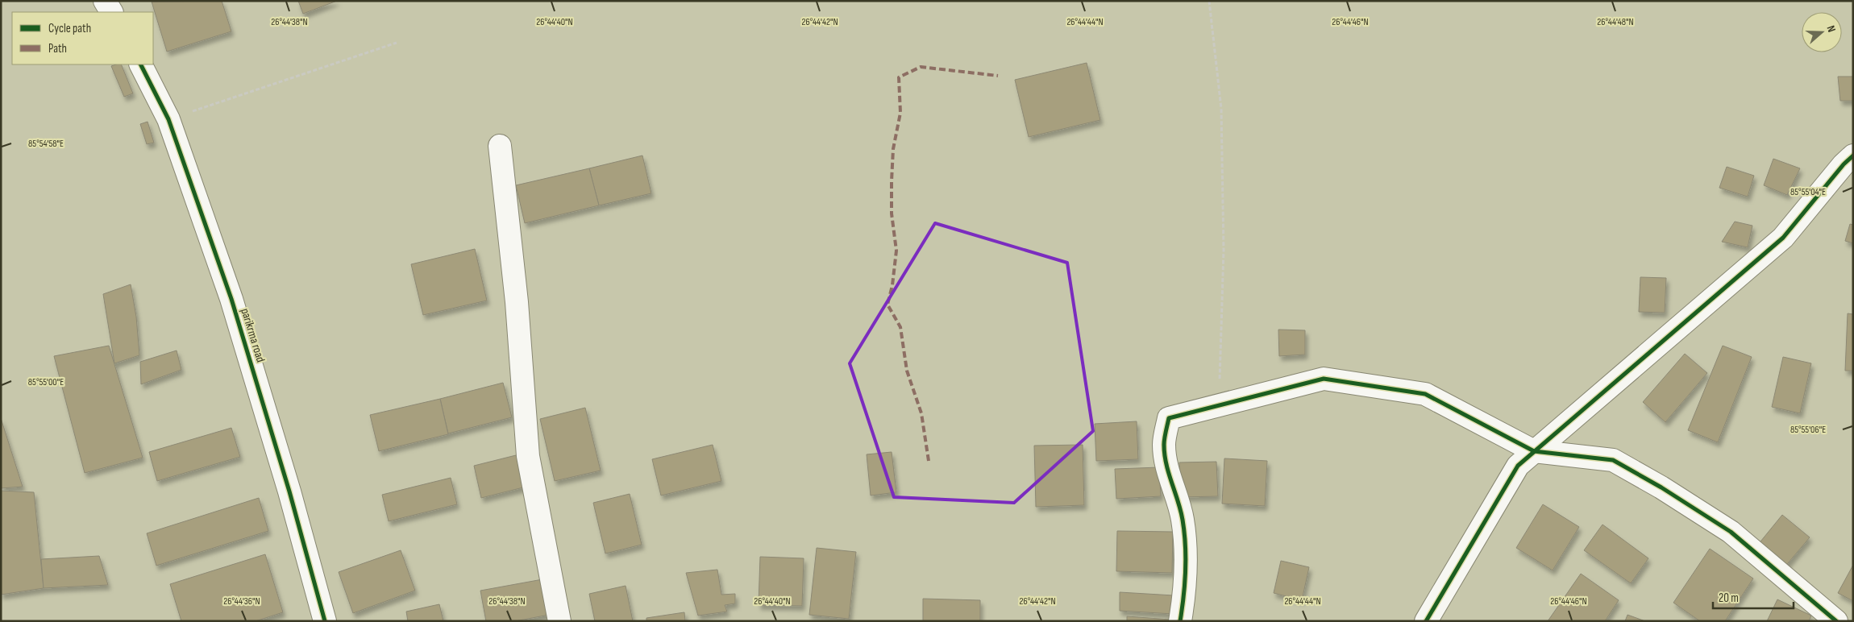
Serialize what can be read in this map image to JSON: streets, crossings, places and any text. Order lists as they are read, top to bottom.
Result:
{
  "streets": {
    "street": ["parikrma road"]
  },
  "legend": ["Cycle path", "Path"],
  "scale_bar": "20 m",
  "north": "right",
  "coordinates": [
    "26°44'38\"N",
    "26°44'40\"N",
    "26°44'42\"N",
    "26°44'44\"N",
    "26°44'46\"N",
    "26°44'48\"N",
    "85°54'58\"E",
    "85°55'04\"E",
    "85°55'00\"E",
    "85°55'06\"E",
    "26°44'36\"N"
  ]
}
